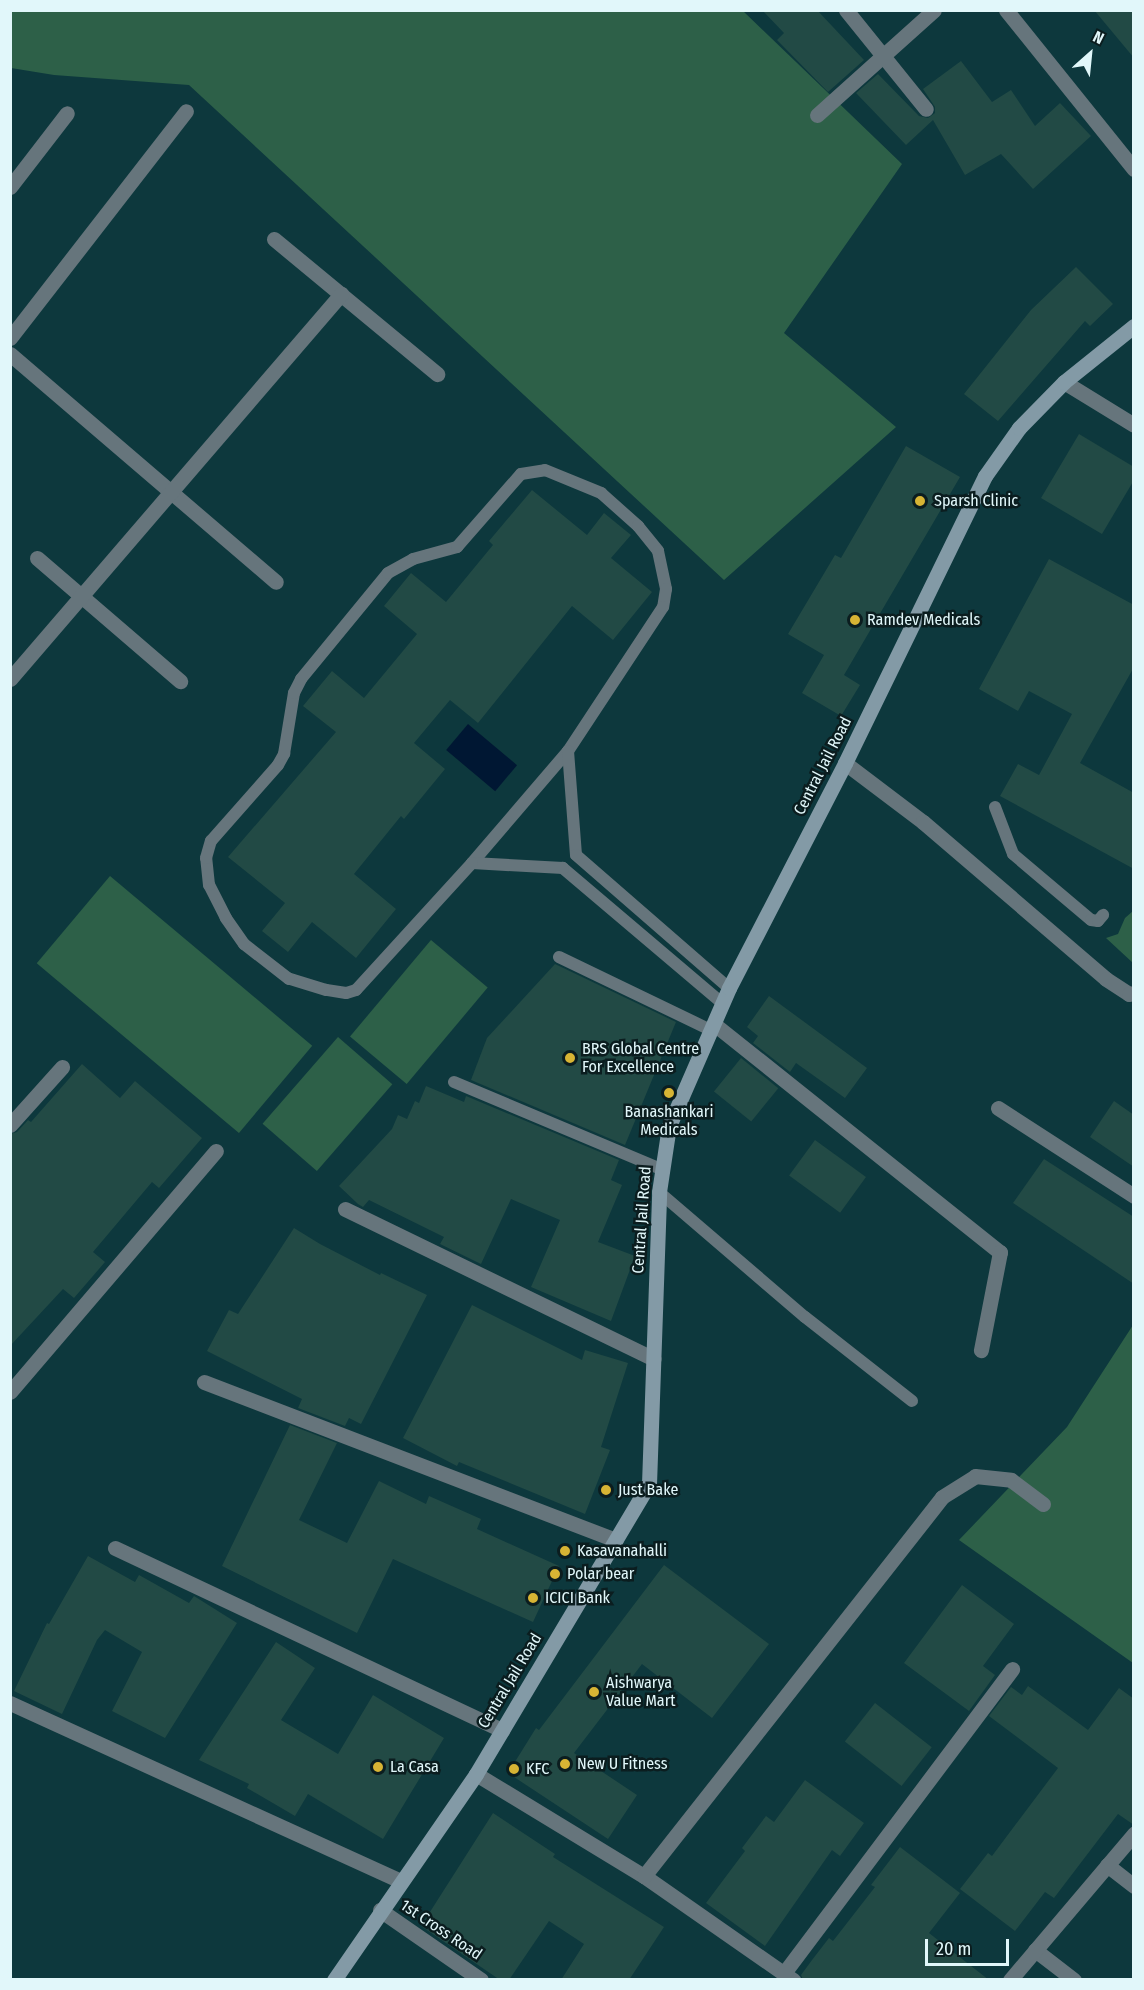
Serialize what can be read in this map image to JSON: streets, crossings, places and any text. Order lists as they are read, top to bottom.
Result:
{
  "streets": {
    "main road": ["Central Jail Road"],
    "street": ["1st Cross Road"]
  },
  "crossings": [
    ["Central Jail Road", "1st Cross Road"]
  ],
  "places": [
    "Sparsh Clinic",
    "Ramdev Medicals",
    "BRS Global Centre For Excellence",
    "Banashankari Medicals",
    "Just Bake",
    "Kasavanahalli",
    "Polar bear",
    "ICICI Bank",
    "Aishwarya Value Mart",
    "New U Fitness",
    "La Casa",
    "KFC"
  ],
  "scale_bar": "20 m",
  "north": "top right"
}
